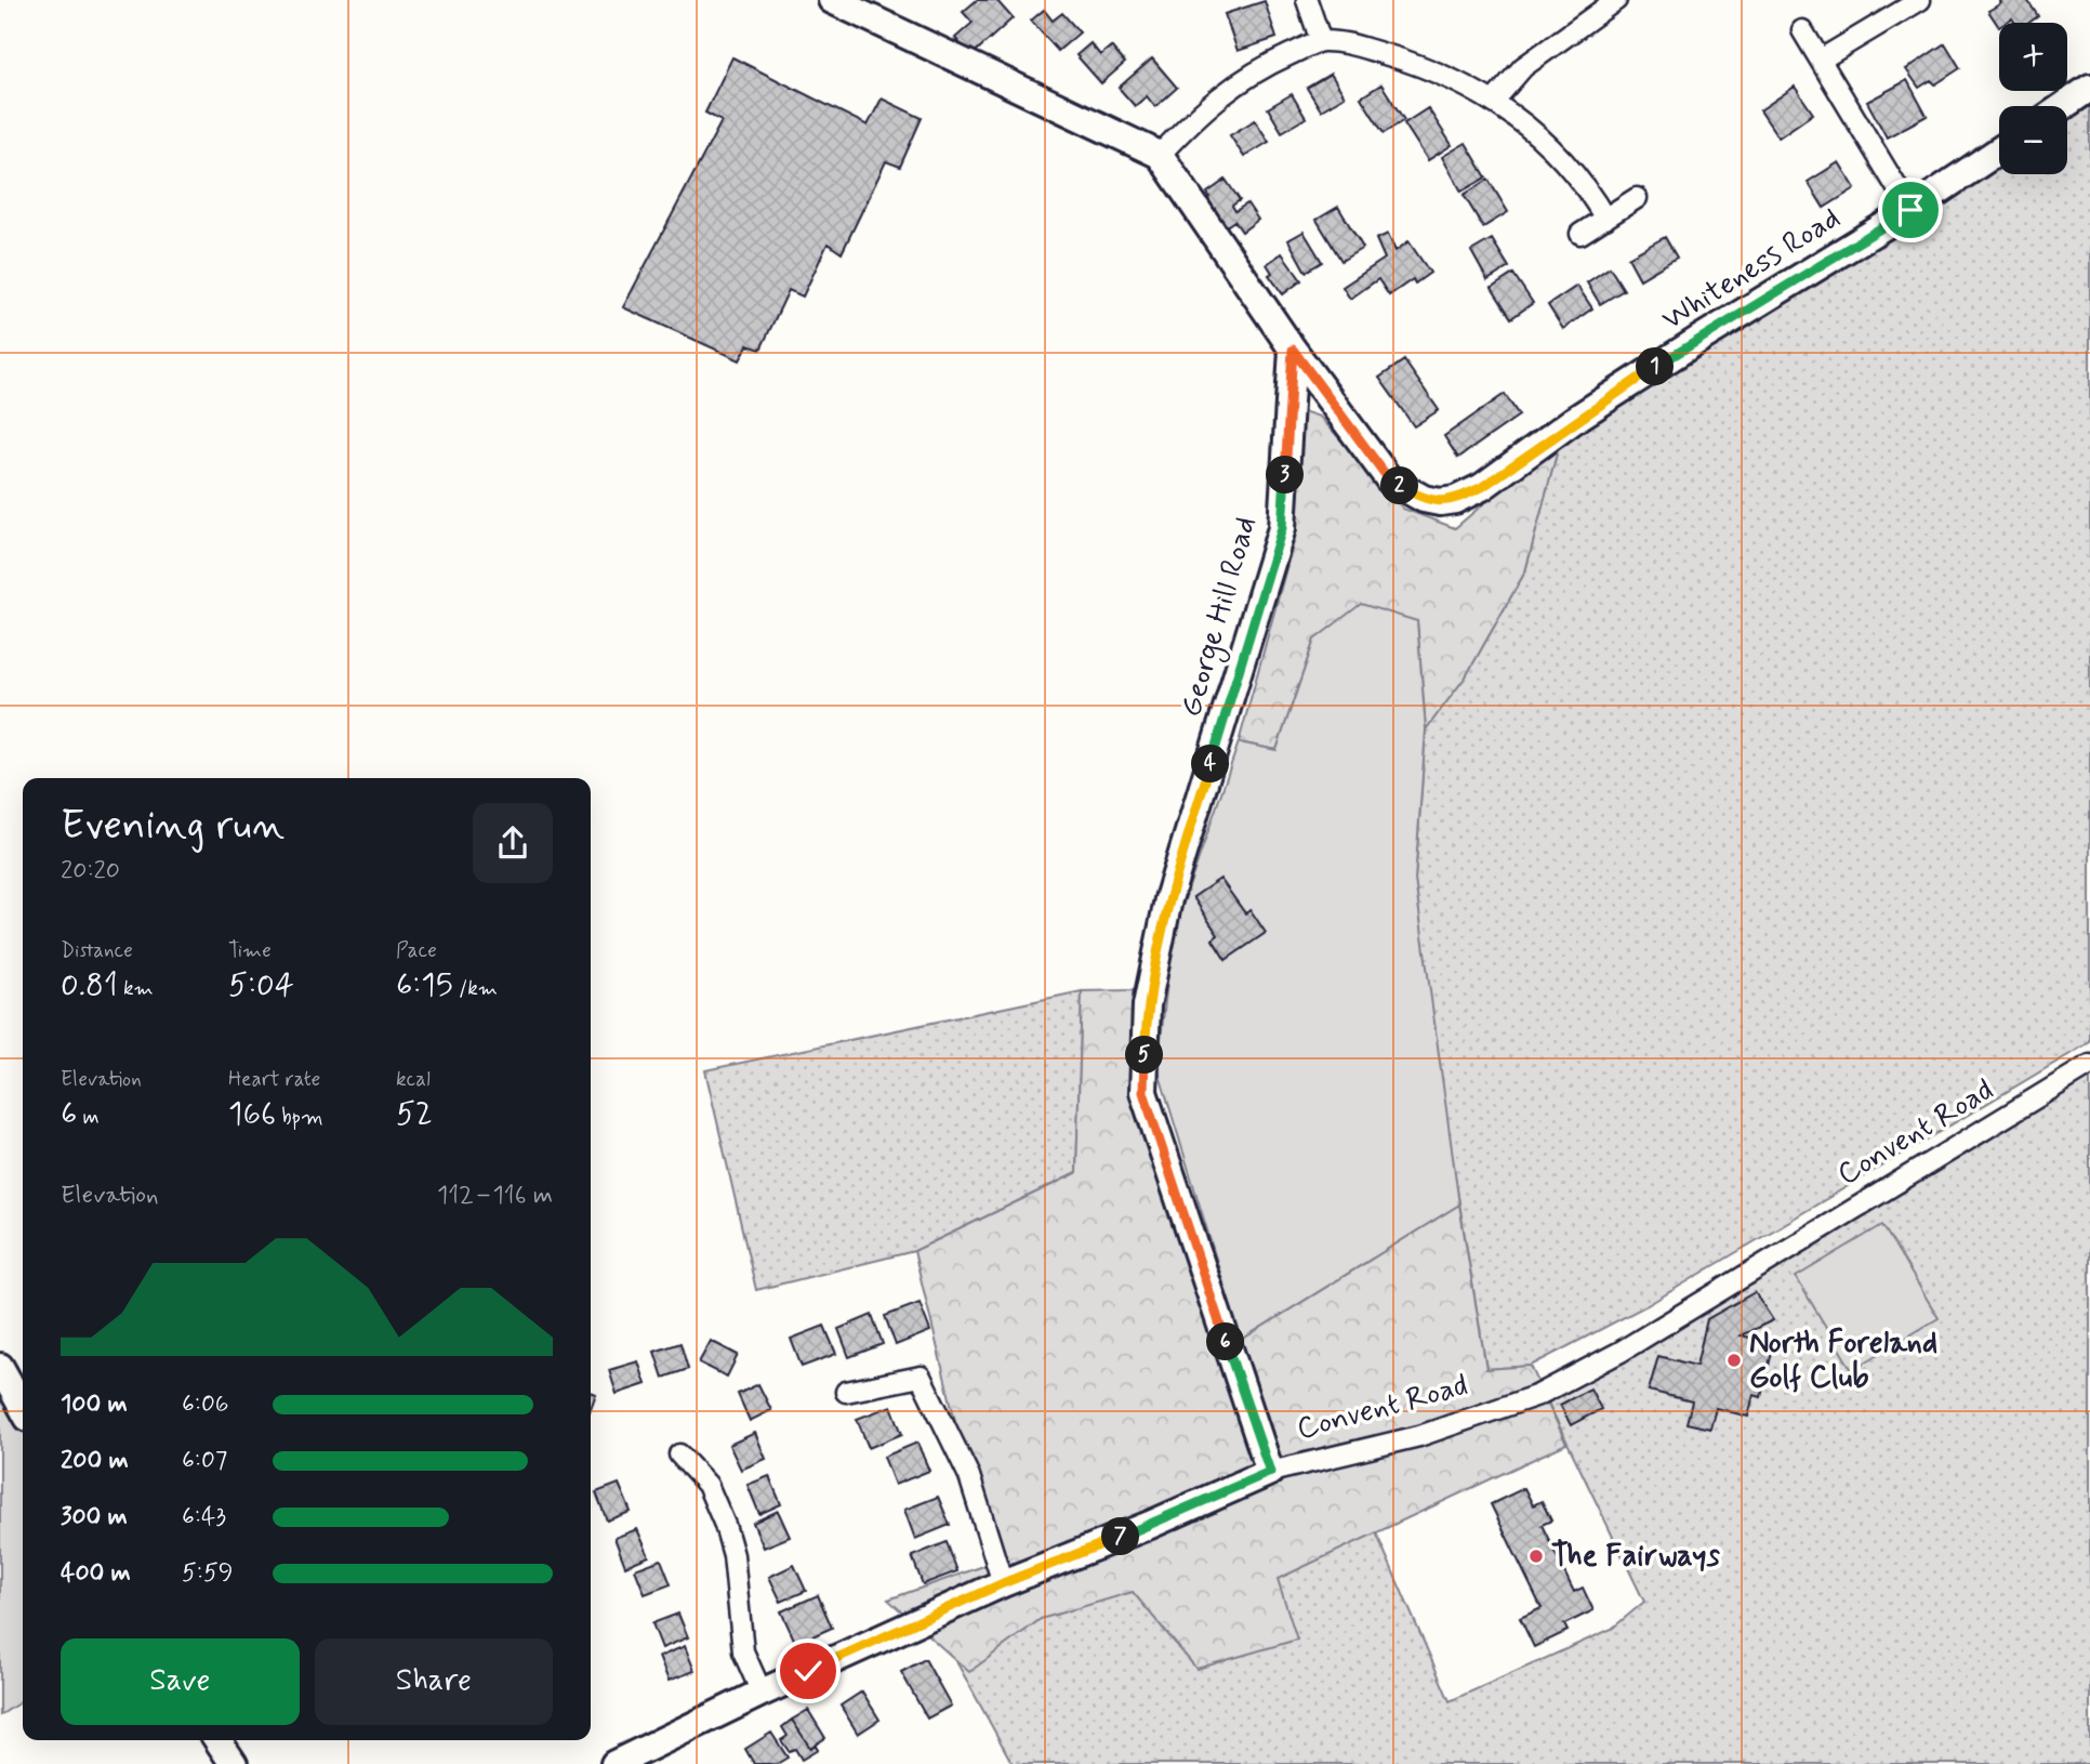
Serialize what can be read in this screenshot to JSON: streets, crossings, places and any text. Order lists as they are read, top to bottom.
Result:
{
  "streets": {
    "street": ["Whiteness Road", "George Hill Road", "Convent Road"]
  },
  "crossings": [
    ["Whiteness Road", "George Hill Road"],
    ["George Hill Road", "Convent Road"]
  ],
  "places": ["North Foreland Golf Club", "The Fairways"],
  "page": {
    "map_buttons": ["+", "−"],
    "pins": [
      "1",
      "3",
      "2",
      "4",
      "5",
      "6",
      "7"
    ],
    "heading": ["Evening run", "20:20"],
    "stats": [
      ["Distance", "0.81 km"],
      ["Time", "5:04"],
      ["Pace", "6:15 /km"],
      ["Elevation", "6 m"],
      ["Heart rate", "166 bpm"],
      ["kcal", "52"]
    ],
    "chart": ["Elevation", "112–116 m"],
    "list": [
      {
        "name": "100 m",
        "note": "6:06"
      },
      {
        "name": "200 m",
        "note": "6:07"
      },
      {
        "name": "300 m",
        "note": "6:43"
      },
      {
        "name": "400 m",
        "note": "5:59"
      }
    ],
    "buttons": ["Save", "Share"]
  }
}
